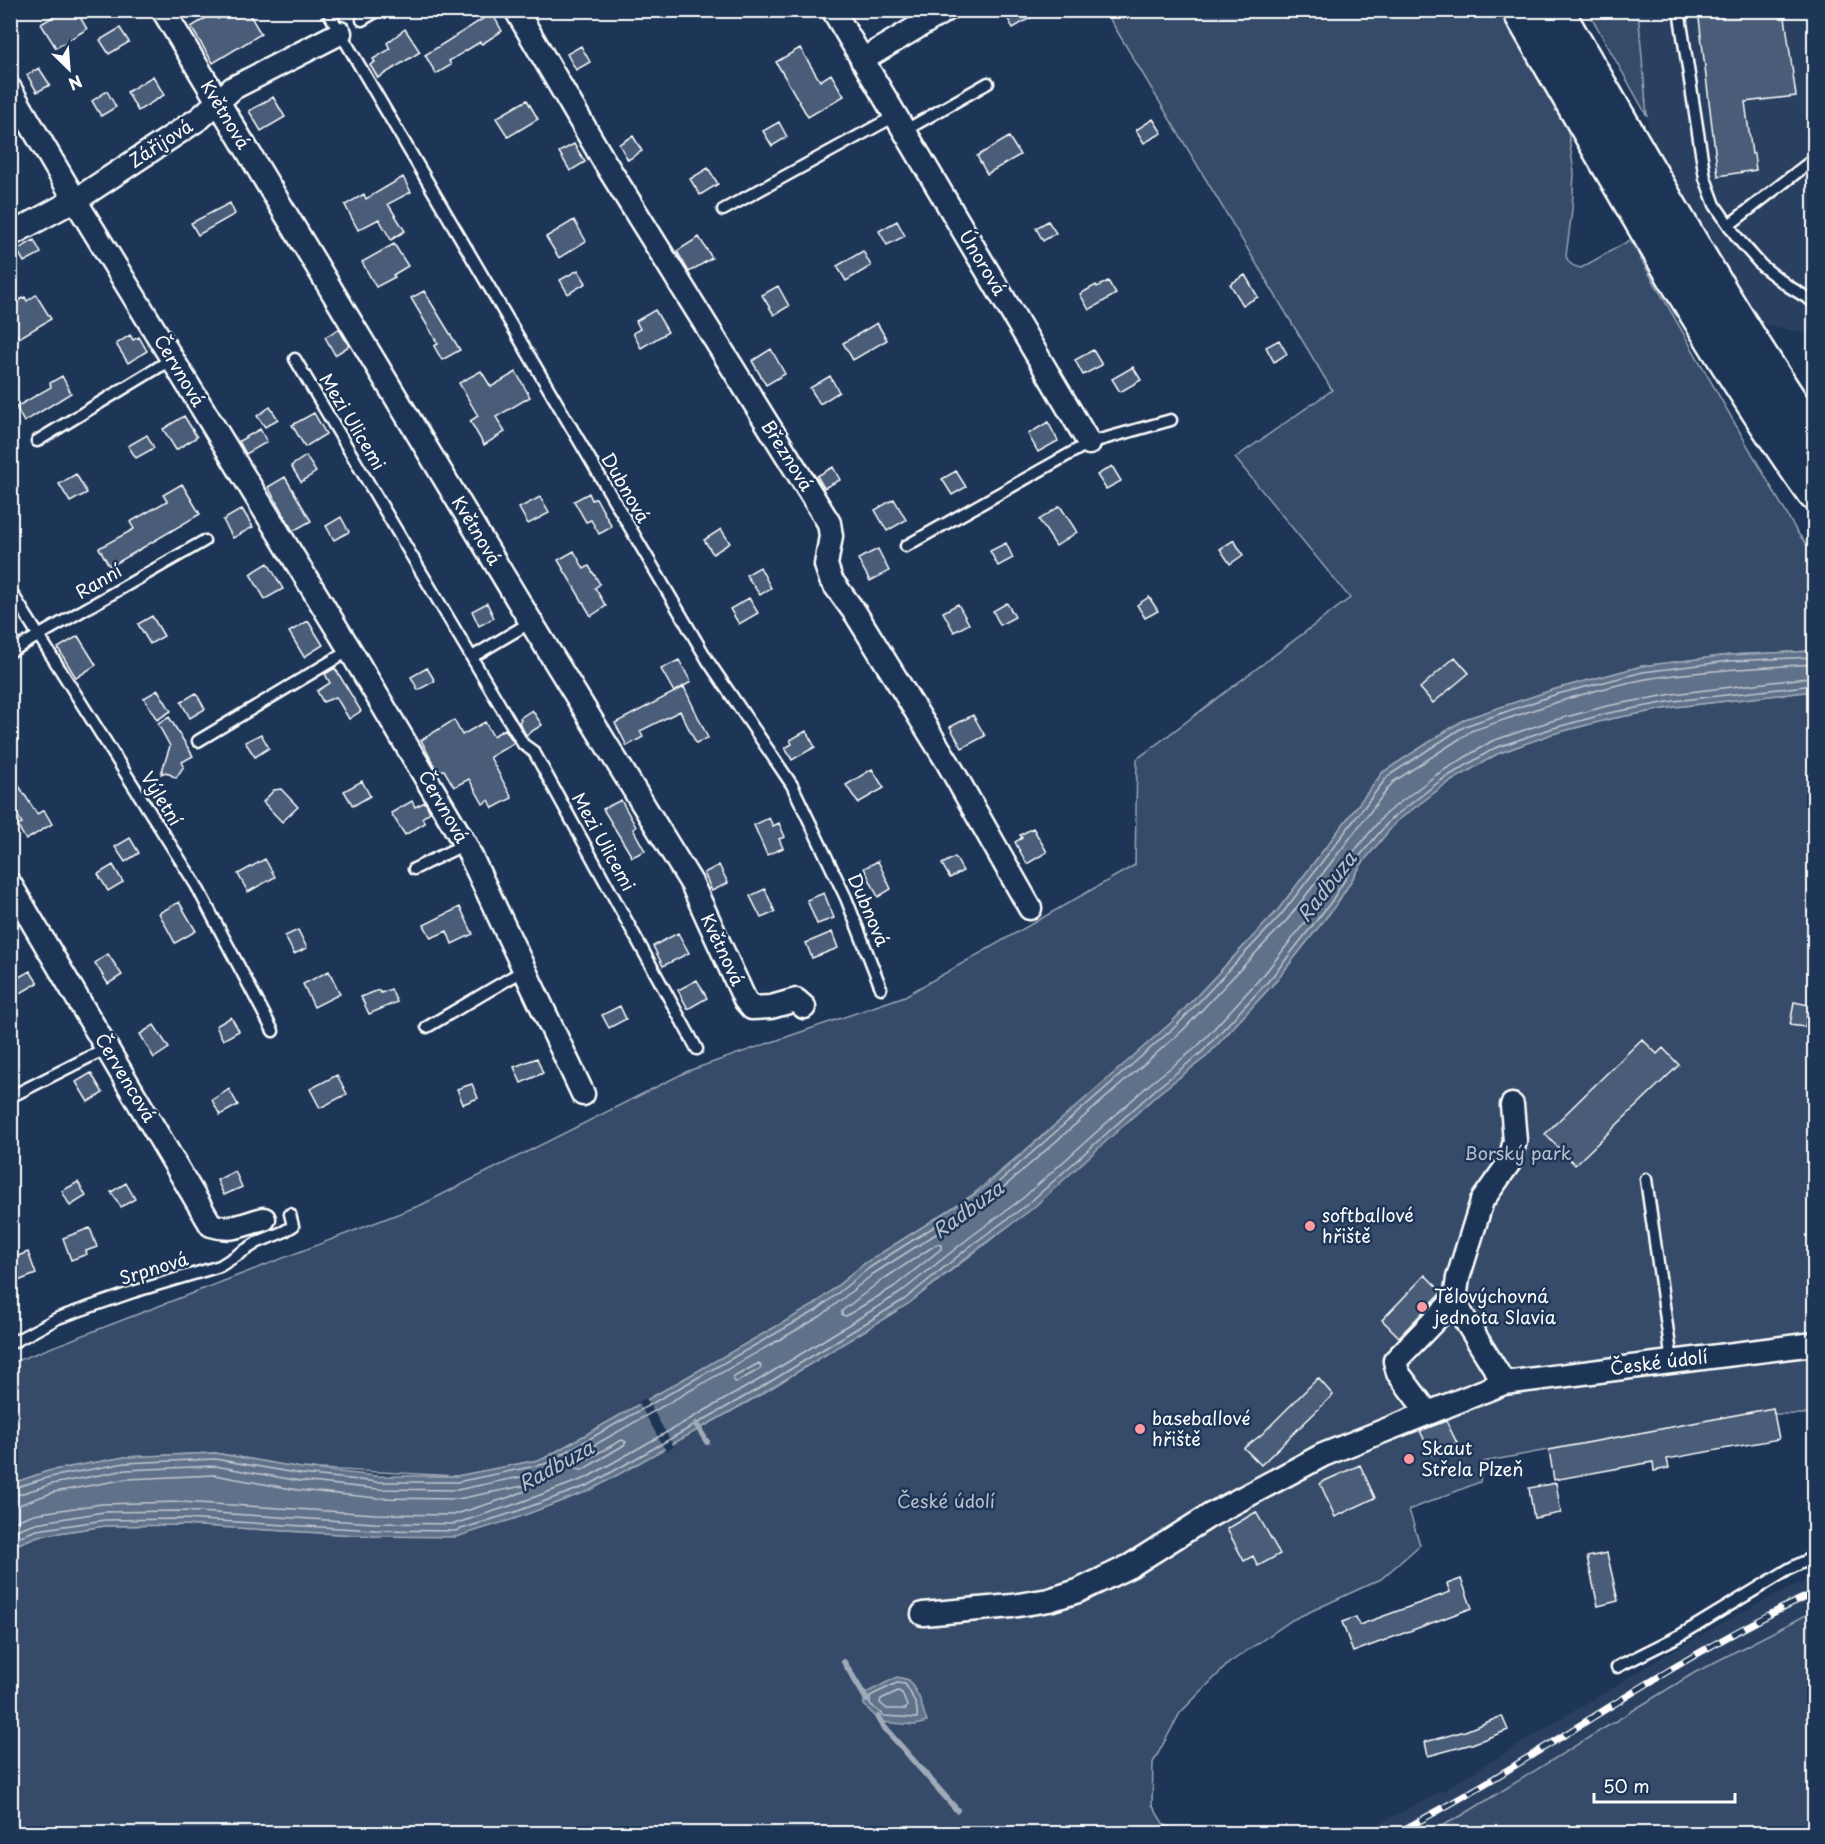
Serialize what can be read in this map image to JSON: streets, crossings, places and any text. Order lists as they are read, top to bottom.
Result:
{
  "streets": {
    "street": [
      "Květnová",
      "Zářijová",
      "Únorová",
      "Červnová",
      "Březnová",
      "Červencová",
      "České údolí"
    ],
    "lane": [
      "Mezi Ulicemi",
      "Dubnová",
      "Ranní",
      "Výletní",
      "Srpnová"
    ]
  },
  "crossings": [
    ["Květnová", "Zářijová"],
    ["Zářijová", "Červnová"],
    ["Zářijová", "Dubnová"],
    ["Ranní", "Výletní"]
  ],
  "water": ["Radbuza"],
  "parks": ["Borský park", "České údolí"],
  "places": [
    "softballové hřiště",
    "Tělovýchovná jednota Slavia",
    "baseballové hřiště",
    "Skaut Střela Plzeň"
  ],
  "scale_bar": "50 m",
  "north": "bottom right"
}
